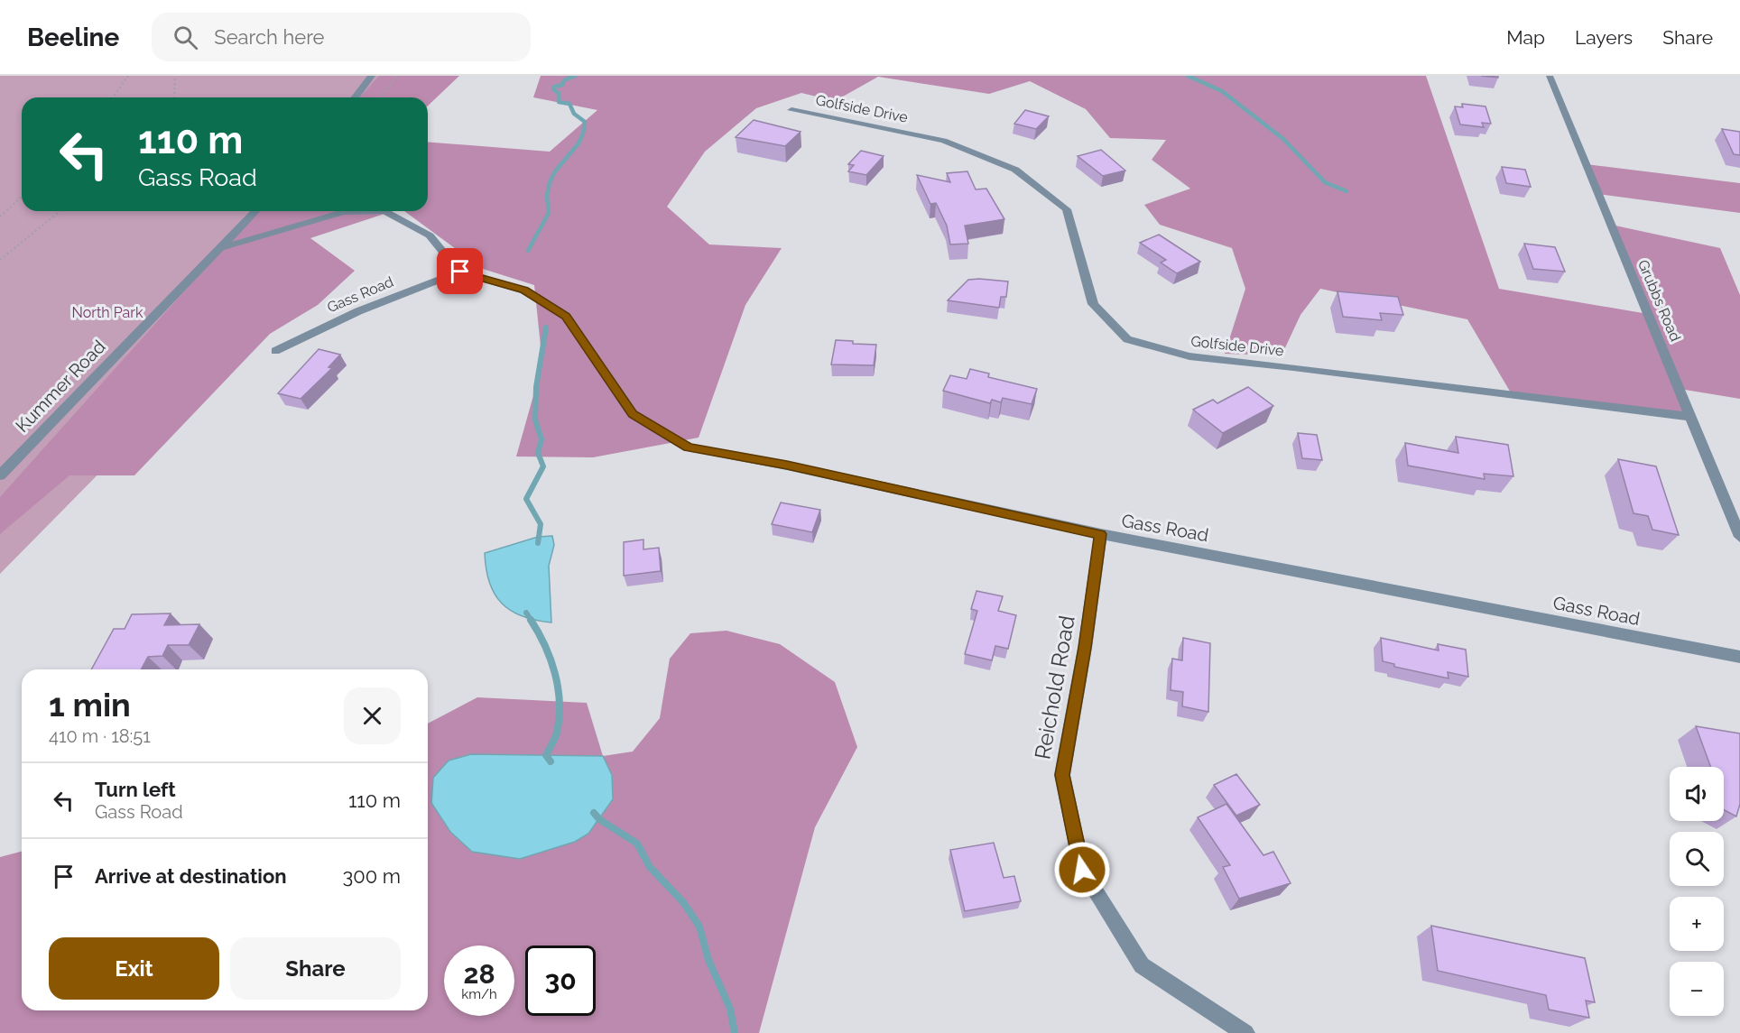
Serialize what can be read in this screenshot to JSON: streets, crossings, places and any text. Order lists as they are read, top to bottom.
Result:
{
  "streets": {
    "street": [
      "Golfside Drive",
      "Gass Road",
      "Grubbs Road",
      "Kummer Road",
      "Reichold Road"
    ]
  },
  "crossings": [
    ["Golfside Drive", "Grubbs Road"],
    ["Gass Road", "Reichold Road"]
  ],
  "parks": ["North Park"],
  "page": {
    "header": "Beeline",
    "search": "Search here",
    "nav": ["Map", "Layers", "Share"],
    "turn": ["110 m", "Gass Road"],
    "heading": ["1 min", "410 m · 18:51"],
    "list": [
      {
        "name": "Turn left",
        "note": "Gass Road",
        "value": "110 m"
      },
      {
        "name": "Arrive at destination",
        "value": "300 m"
      }
    ],
    "map_buttons": ["+", "−"],
    "buttons": ["Exit", "Share"],
    "speed": "28 km/h",
    "limit": "30"
  }
}
